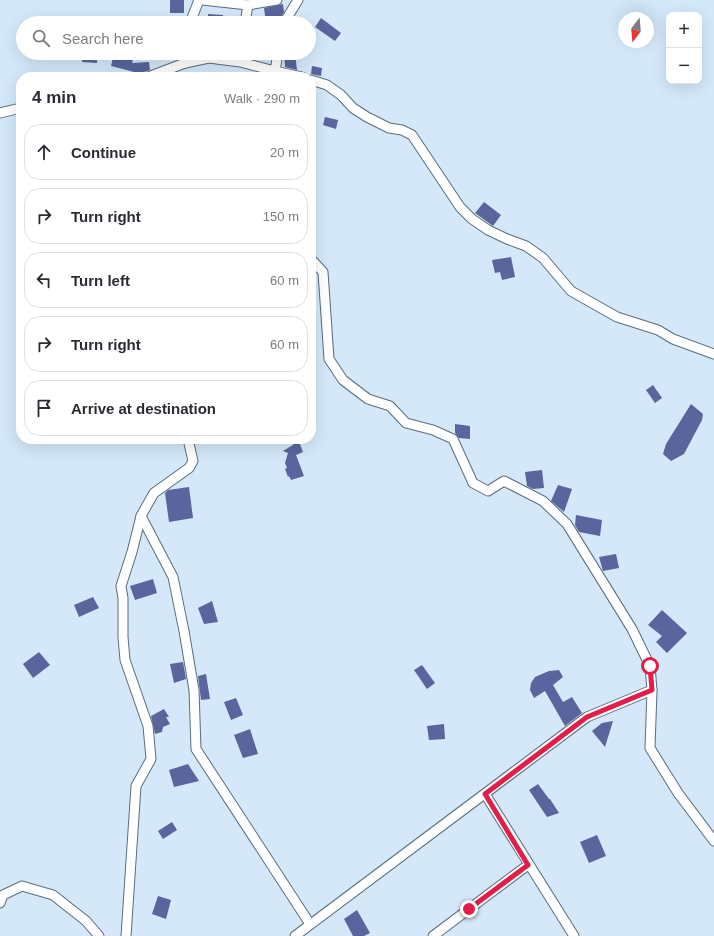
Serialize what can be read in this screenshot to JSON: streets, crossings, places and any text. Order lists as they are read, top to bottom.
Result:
{
  "north": "bottom",
  "page": {
    "map_buttons": ["+", "−"],
    "search": "Search here",
    "heading": ["4 min", "Walk · 290 m"],
    "list": [
      ["Continue", "20 m"],
      ["Turn right", "150 m"],
      ["Turn left", "60 m"],
      ["Turn right", "60 m"],
      "Arrive at destination"
    ]
  }
}
